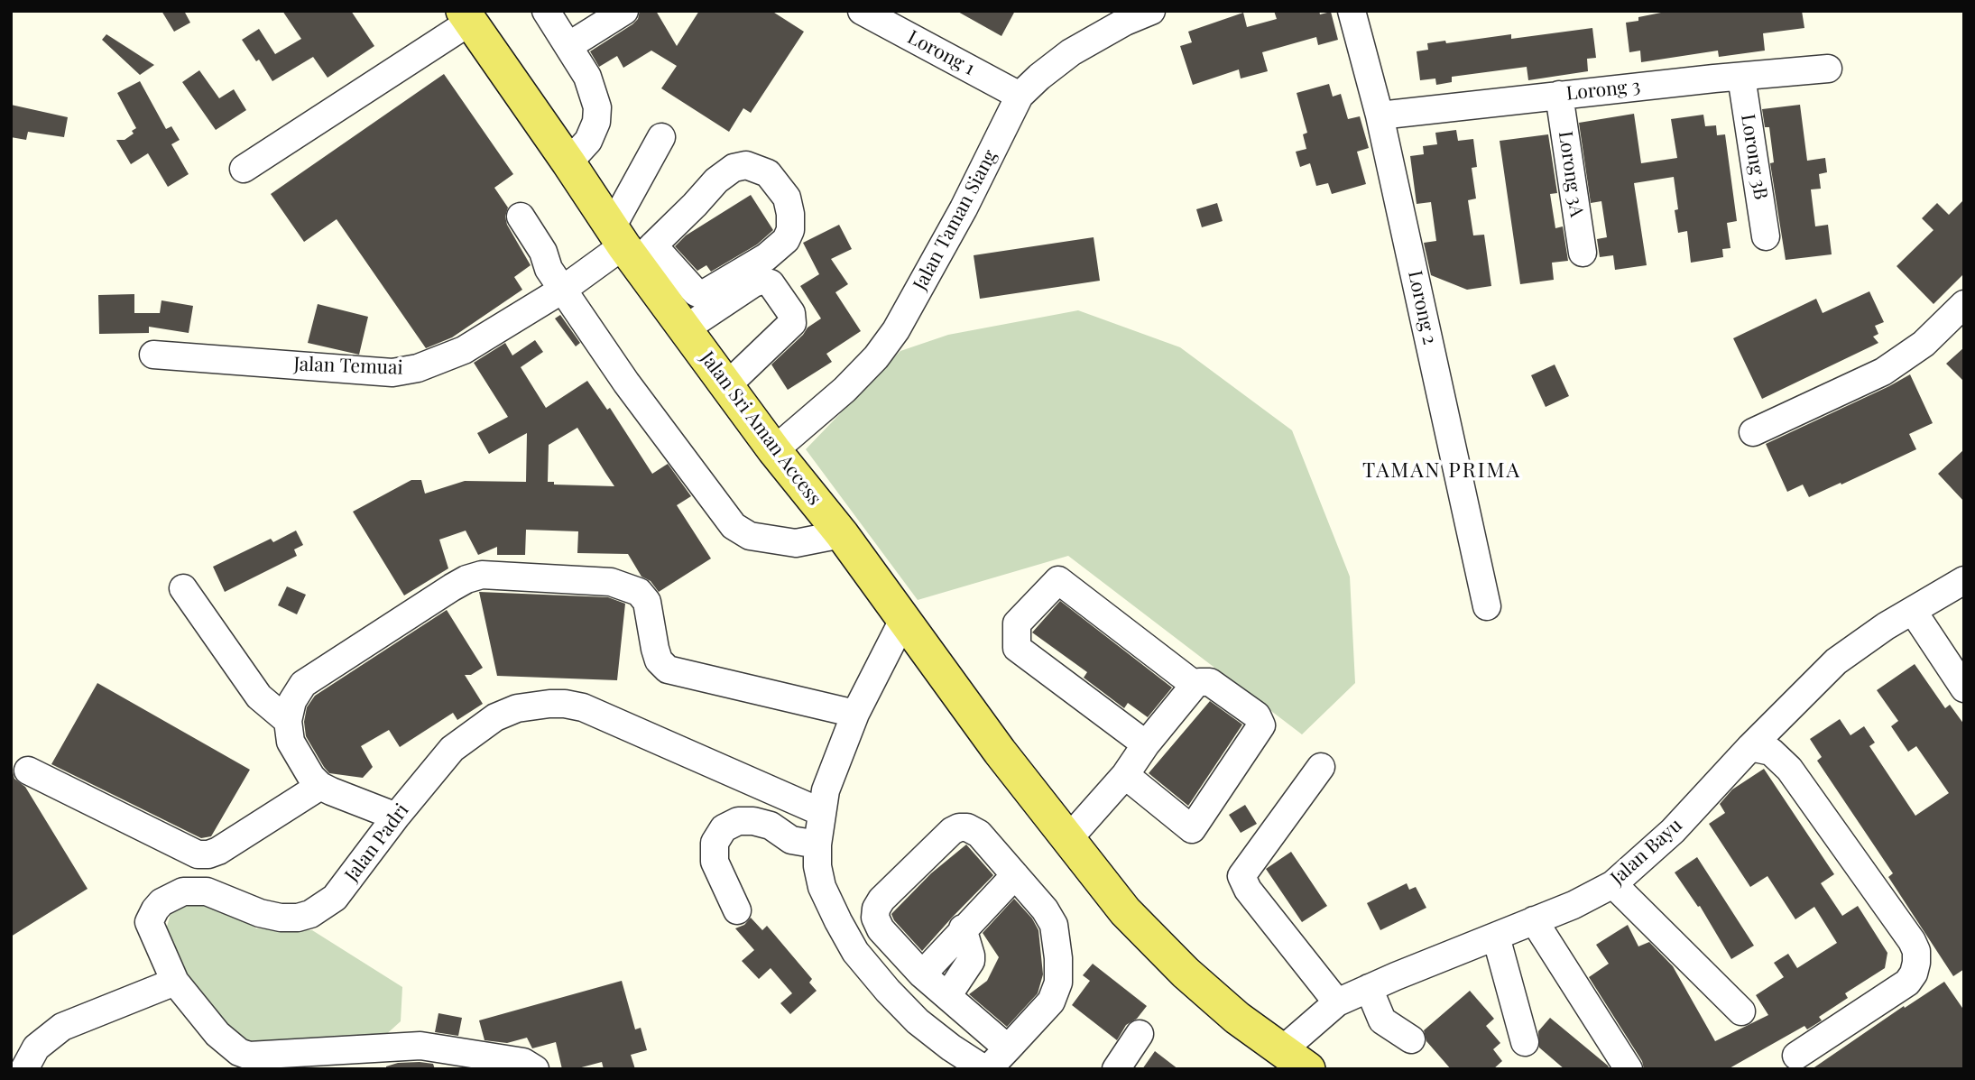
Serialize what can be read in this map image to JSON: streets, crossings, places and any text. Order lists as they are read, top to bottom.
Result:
{
  "streets": {
    "main road": ["Jalan Sri Aman Access"],
    "street": [
      "Lorong 1",
      "Lorong 3",
      "Lorong 3B",
      "Lorong 3A",
      "Jalan Taman Siang",
      "Lorong 2",
      "Jalan Temuai",
      "Jalan Padri",
      "Jalan Bayu"
    ]
  },
  "crossings": [
    ["Lorong 1", "Jalan Taman Siang"],
    ["Lorong 3", "Lorong 3B"],
    ["Lorong 3", "Lorong 3A"],
    ["Lorong 3", "Lorong 2"],
    ["Jalan Taman Siang", "Jalan Sri Aman Access"],
    ["Jalan Temuai", "Jalan Sri Aman Access"],
    ["Jalan Sri Aman Access", "Jalan Bayu"]
  ],
  "districts": ["TAMAN PRIMA"]
}
